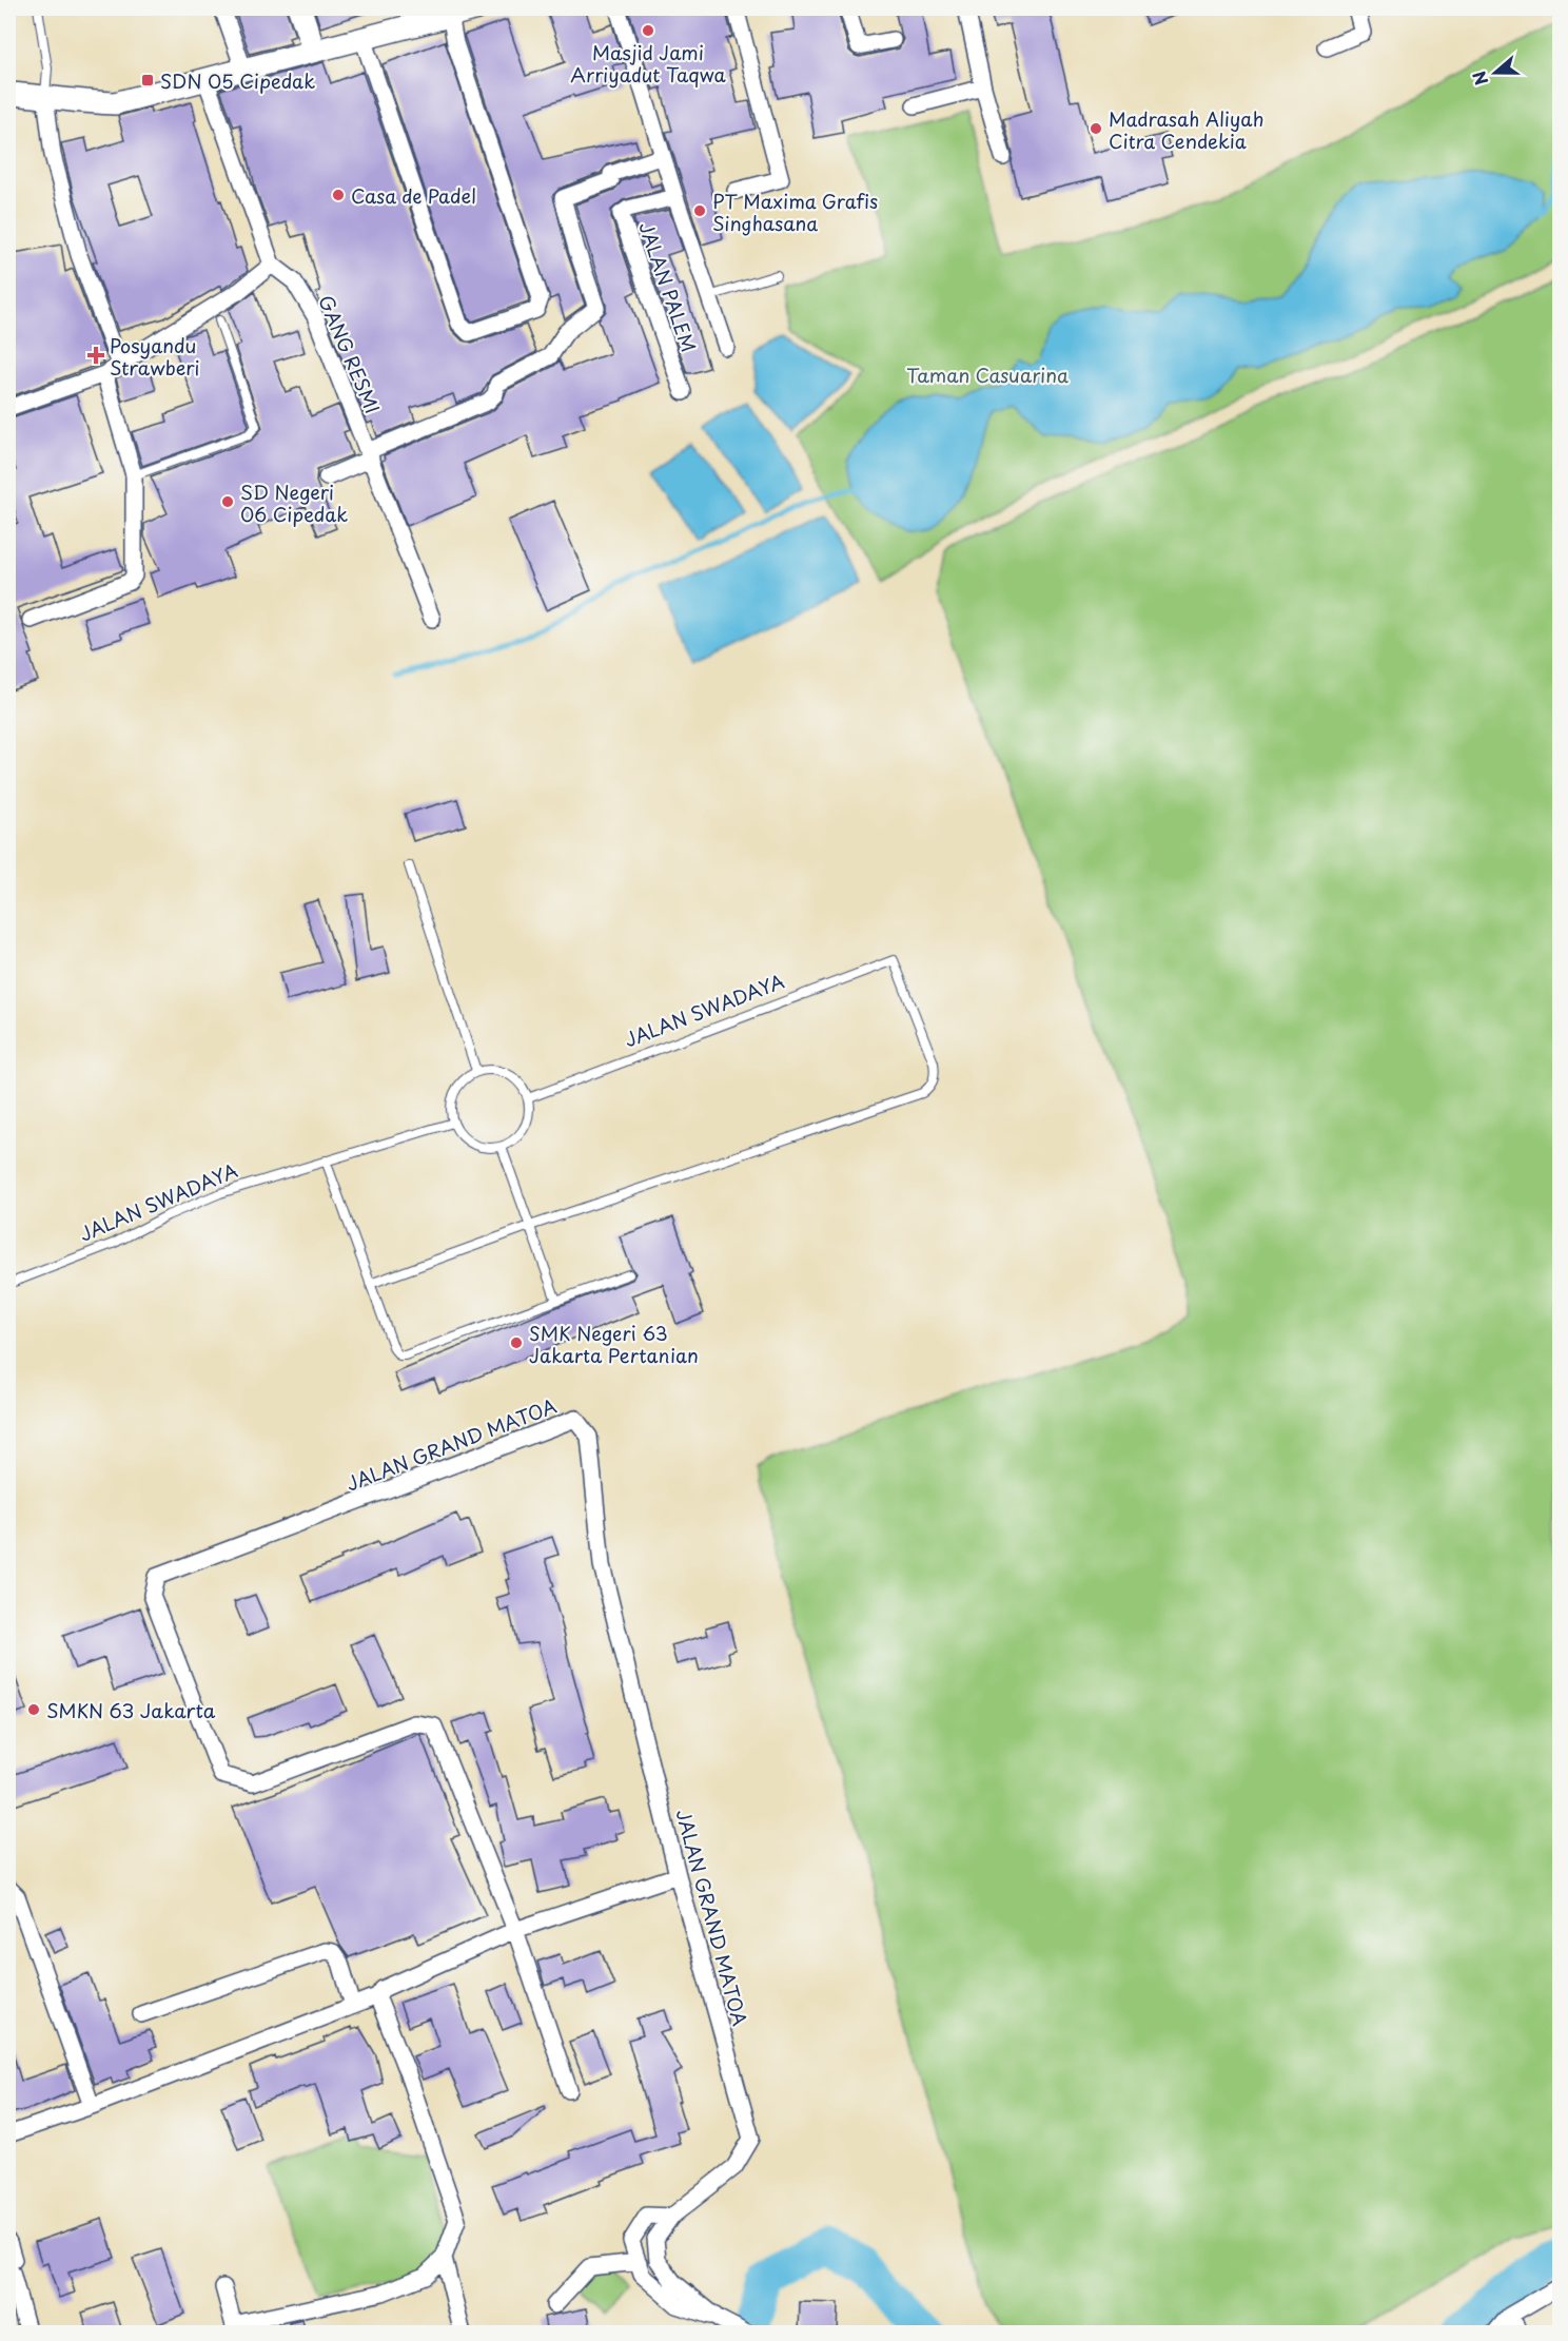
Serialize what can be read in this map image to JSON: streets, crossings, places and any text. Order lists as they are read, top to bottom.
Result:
{
  "streets": {
    "street": ["JALAN PALEM", "GANG RESMI", "JALAN GRAND MATOA"],
    "lane": ["JALAN SWADAYA"]
  },
  "parks": ["Taman Casuarina"],
  "places": {
    "other": [
      "Masjid Jami Arriyadut Taqwa",
      "Madrasah Aliyah Citra Cendekia",
      "Casa de Padel",
      "PT Maxima Grafis Singhasana",
      "SD Negeri 06 Cipedak",
      "SMK Negeri 63 Jakarta Pertanian",
      "SMKN 63 Jakarta"
    ],
    "transit": ["SDN 05 Cipedak"],
    "health": ["Posyandu Strawberi"]
  },
  "north": "left"
}
